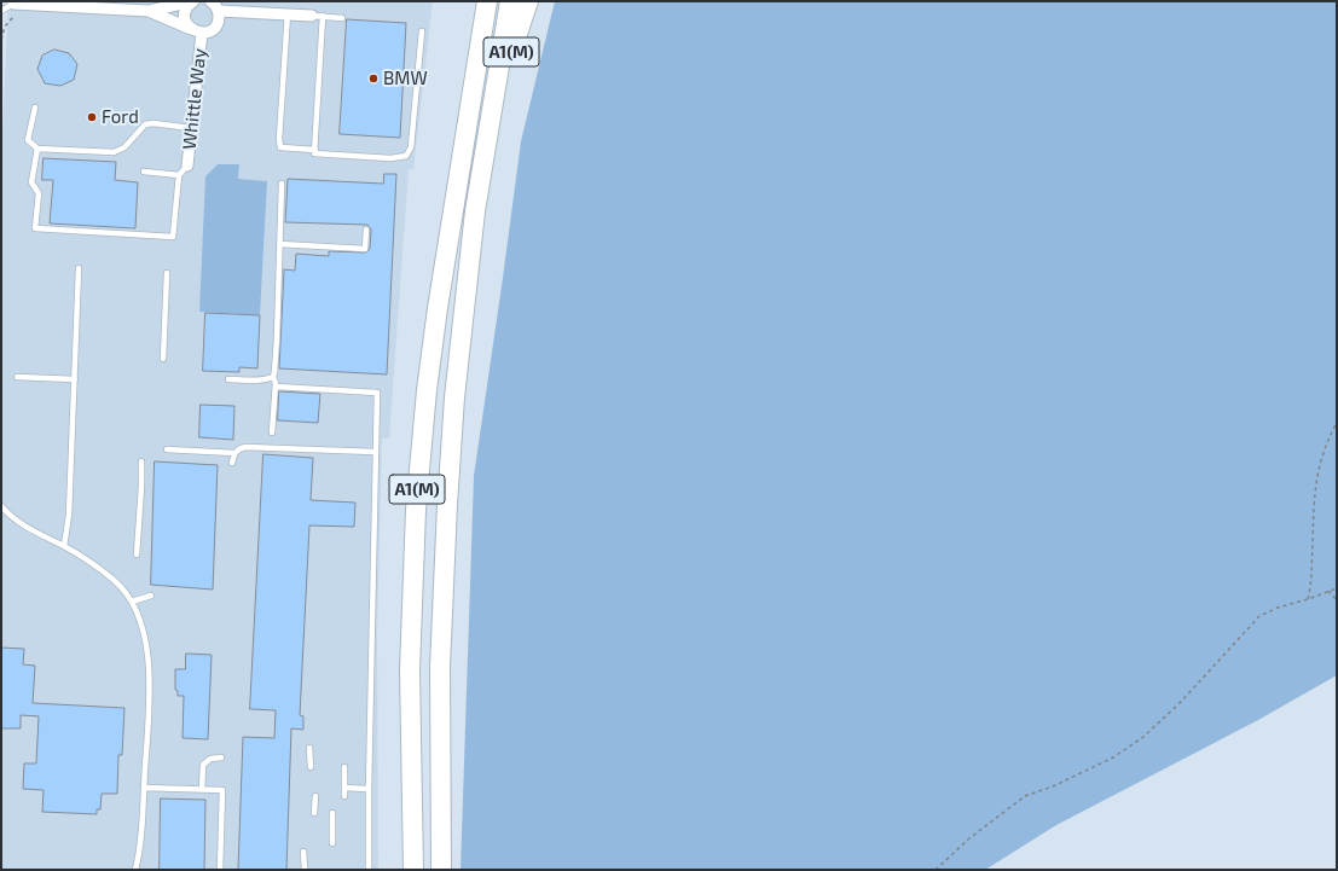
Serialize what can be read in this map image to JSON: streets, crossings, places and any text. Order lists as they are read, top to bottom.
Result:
{
  "streets": {
    "highway": ["A1(M)"],
    "street": ["Whittle Way"]
  },
  "places": ["BMW", "Ford"]
}
